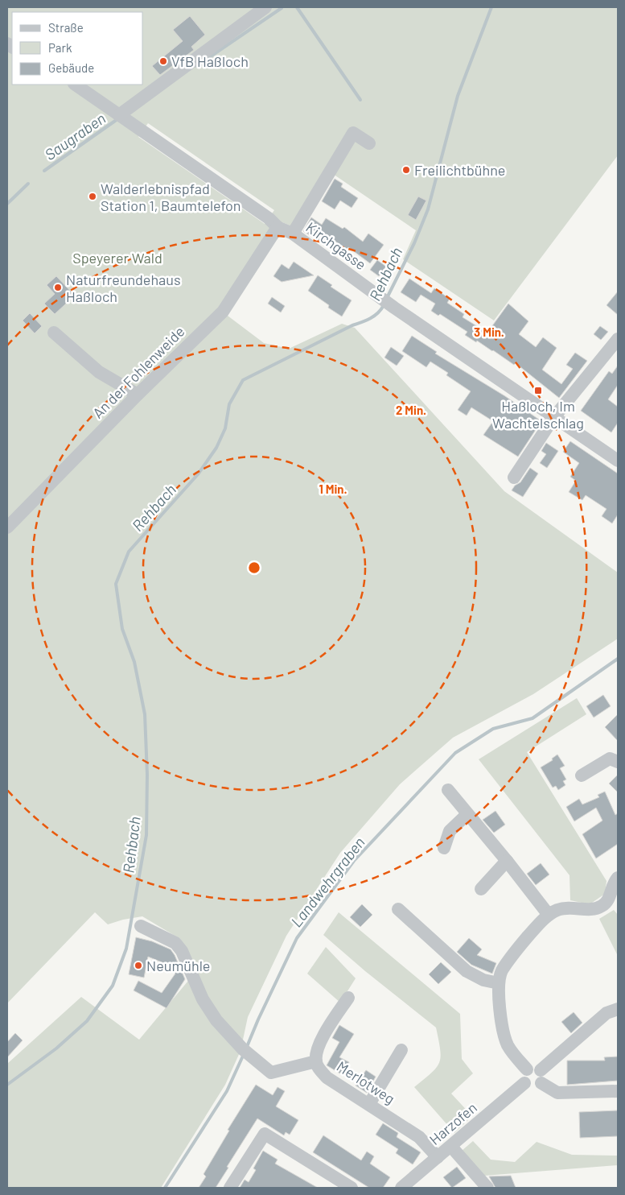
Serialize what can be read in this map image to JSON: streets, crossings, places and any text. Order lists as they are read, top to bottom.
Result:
{
  "streets": {
    "street": [
      "Kirchgasse",
      "An der Fohlenweide",
      "Merlotweg",
      "Harzofen"
    ]
  },
  "crossings": [
    ["Kirchgasse", "An der Fohlenweide"],
    ["Merlotweg", "Harzofen"]
  ],
  "water": ["Saugraben", "Rehbach", "Landwehrgraben"],
  "parks": ["Speyerer Wald"],
  "places": {
    "other": [
      "VfB Haßloch",
      "Freilichtbühne",
      "Walderlebnispfad Station 1, Baumtelefon",
      "Naturfreundehaus Haßloch",
      "Neumühle"
    ],
    "transit": ["Haßloch, Im Wachtelschlag"]
  },
  "legend": ["Straße", "Park", "Gebäude"],
  "rings": ["3 Min.", "2 Min.", "1 Min."]
}
